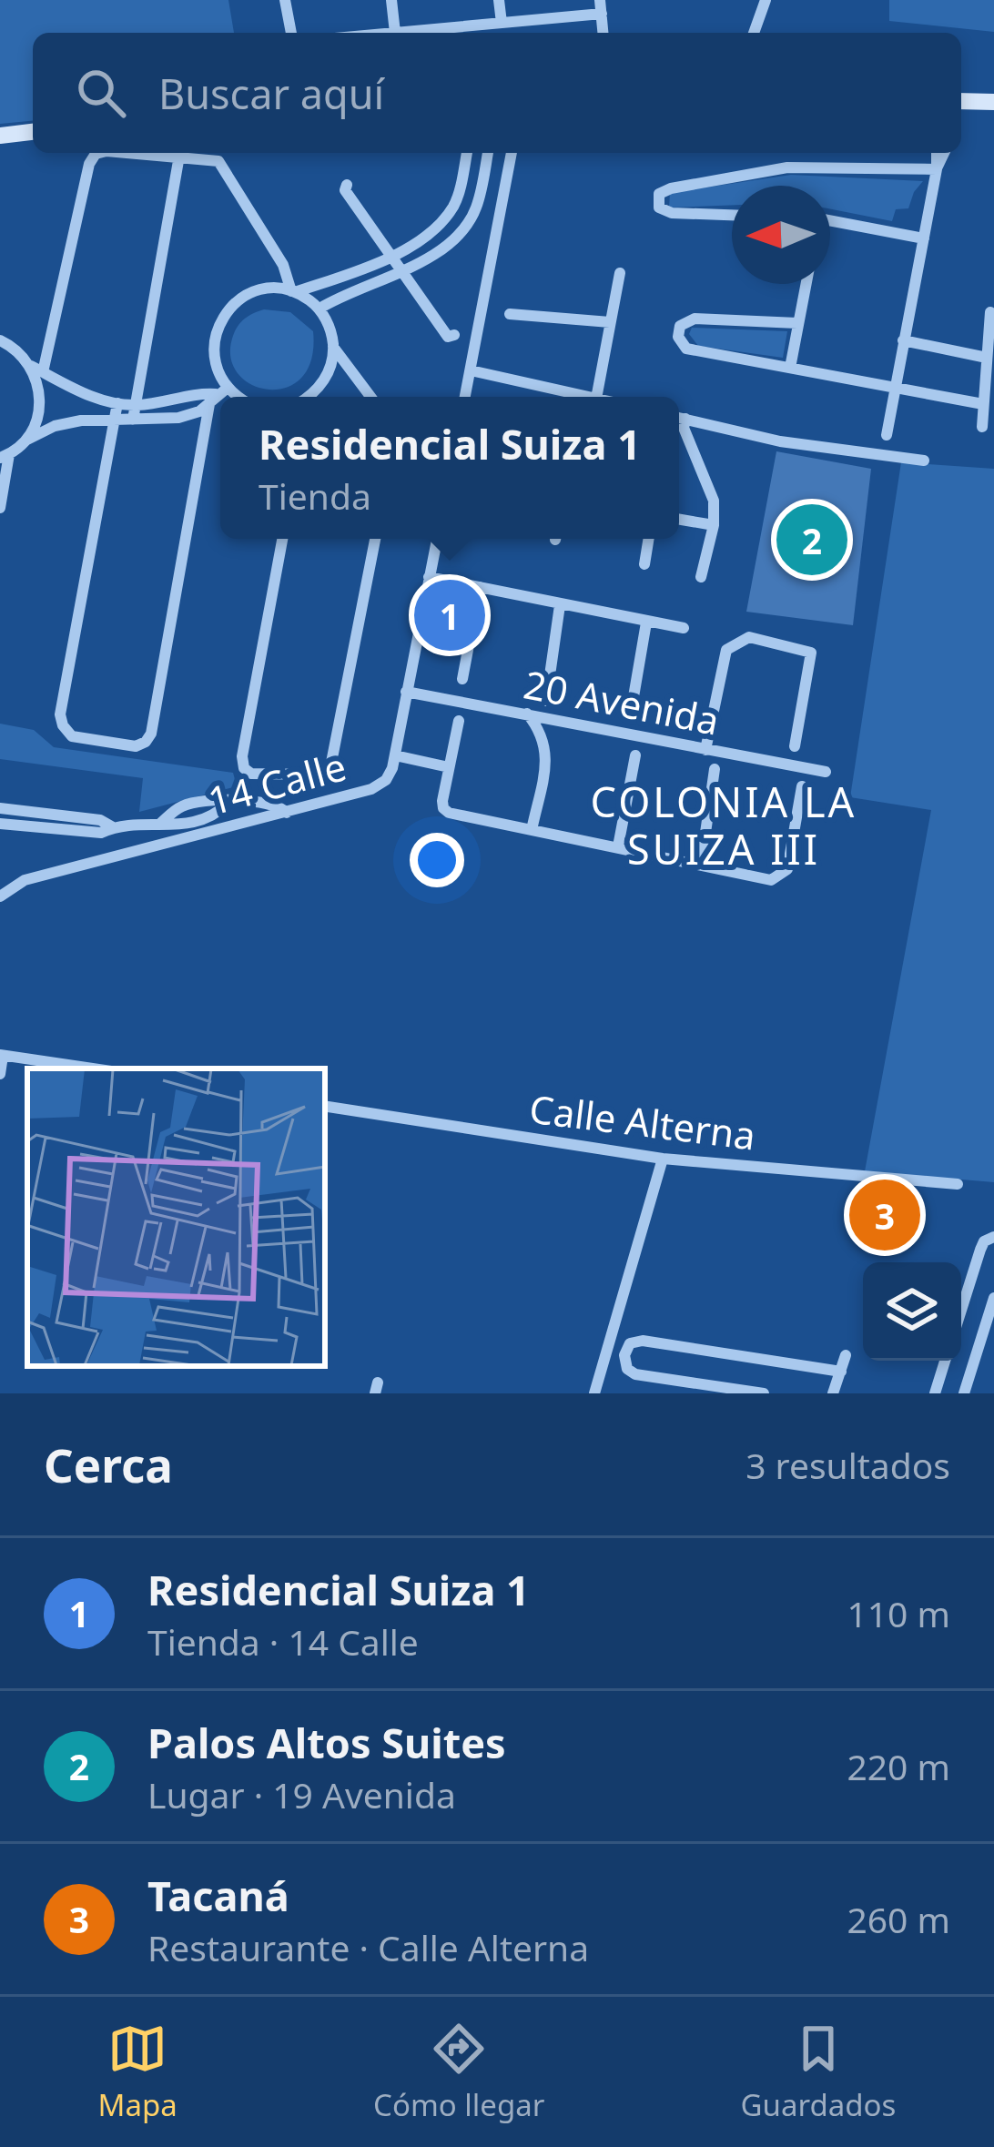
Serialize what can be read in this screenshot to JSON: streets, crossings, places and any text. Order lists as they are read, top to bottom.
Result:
{
  "streets": {
    "street": ["20 Avenida", "14 Calle", "Calle Alterna"]
  },
  "crossings": [
    ["20 Avenida", "14 Calle"]
  ],
  "districts": ["COLONIA LA SUIZA III"],
  "north": "left",
  "page": {
    "search": "Buscar aquí",
    "popup": ["Residencial Suiza 1", "Tienda"],
    "pins": ["2", "1", "3"],
    "heading": ["Cerca", "3 resultados"],
    "list": [
      {
        "mark": "1",
        "name": "Residencial Suiza 1",
        "note": "Tienda · 14 Calle",
        "value": "110 m"
      },
      {
        "mark": "2",
        "name": "Palos Altos Suites",
        "note": "Lugar · 19 Avenida",
        "value": "220 m"
      },
      {
        "mark": "3",
        "name": "Tacaná",
        "note": "Restaurante · Calle Alterna",
        "value": "260 m"
      }
    ],
    "nav": ["Mapa", "Cómo llegar", "Guardados"]
  }
}
